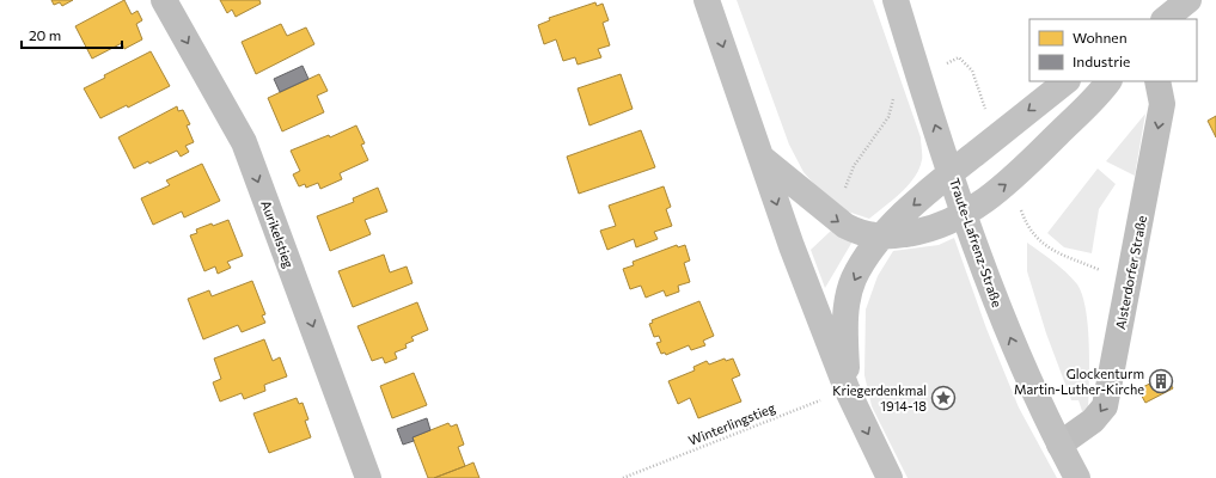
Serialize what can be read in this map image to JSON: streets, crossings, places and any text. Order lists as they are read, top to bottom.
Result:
{
  "streets": {
    "main road": ["Traute-Lafrenz-Straße"],
    "street": ["Aurikelstieg", "Alsterdorfer Straße"],
    "path": ["Winterlingstieg"]
  },
  "crossings": [
    ["Traute-Lafrenz-Straße", "Alsterdorfer Straße"]
  ],
  "one_way": ["Aurikelstieg", "Alsterdorfer Straße"],
  "places": {
    "building": ["Glockenturm Martin-Luther-Kirche"],
    "place": ["Kriegerdenkmal 1914-18"]
  },
  "legend": ["Wohnen", "Industrie"],
  "scale_bar": "20 m"
}
